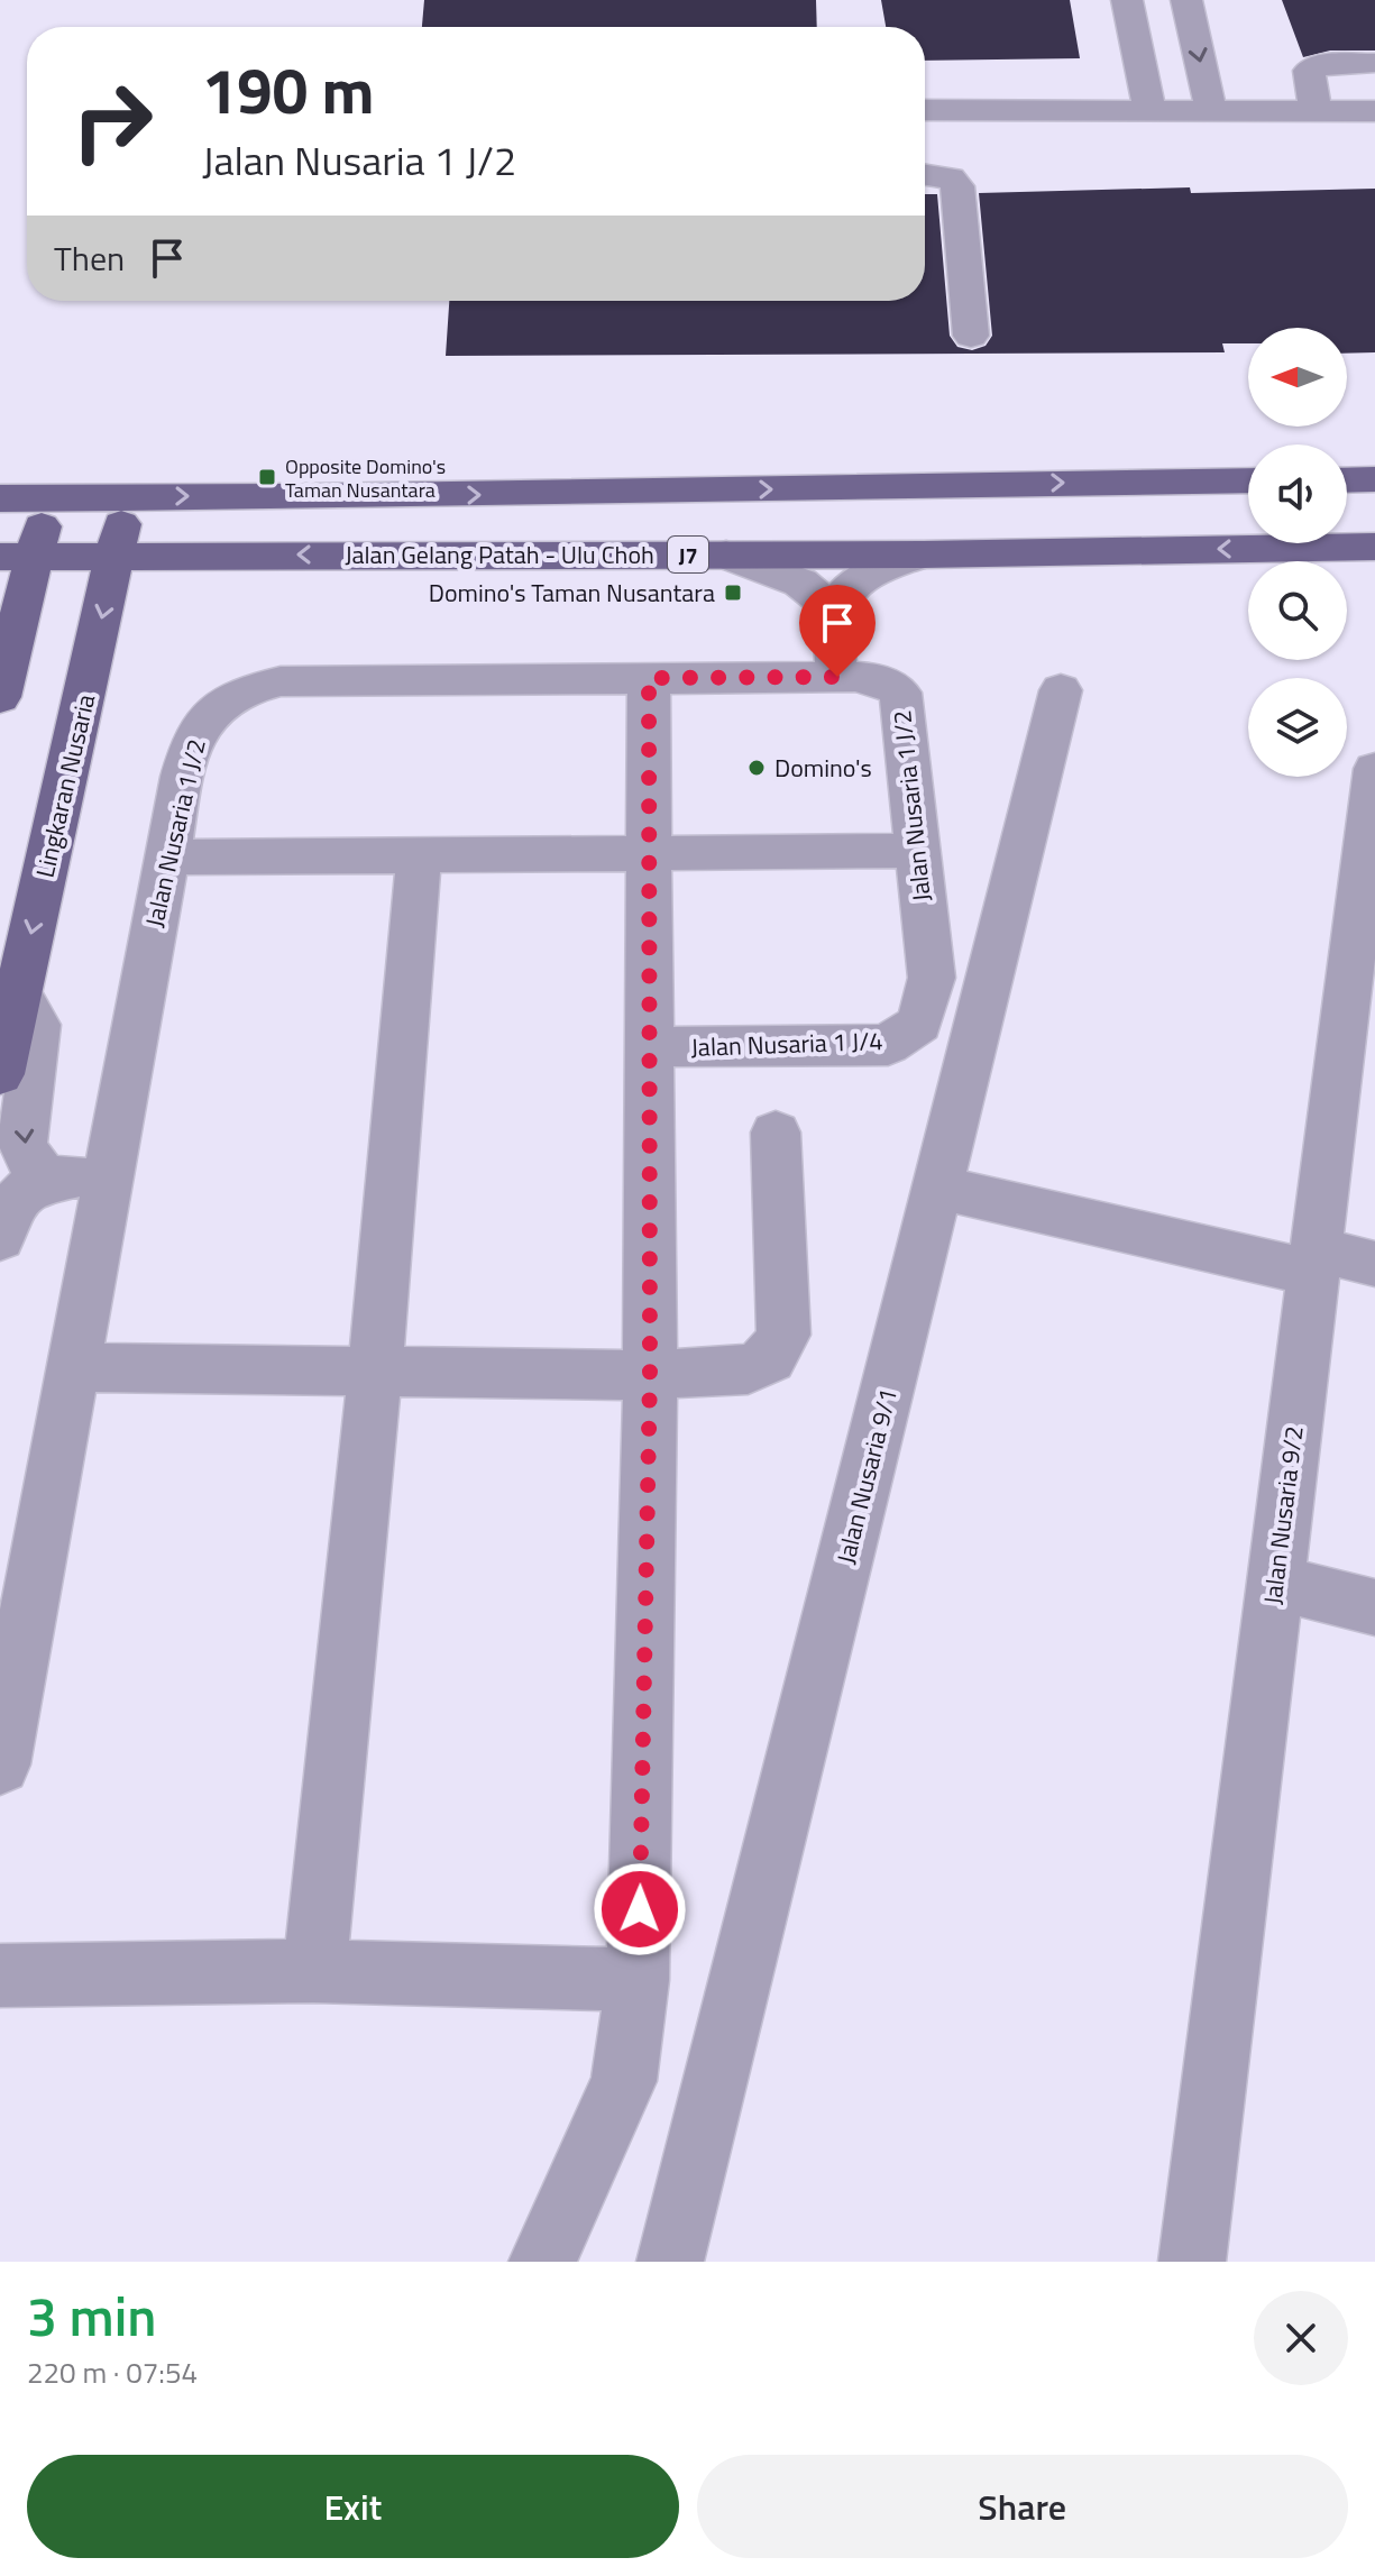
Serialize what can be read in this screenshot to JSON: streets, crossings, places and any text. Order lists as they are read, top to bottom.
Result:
{
  "streets": {
    "main road": ["Jalan Gelang Patah - Ulu Choh", "J7", "Lingkaran Nusaria"],
    "street": [
      "Jalan Nusaria 1 J/2",
      "Jalan Nusaria 1 J/4",
      "Jalan Nusaria 9/1",
      "Jalan Nusaria 9/2"
    ]
  },
  "crossings": [
    ["Jalan Gelang Patah - Ulu Choh", "Lingkaran Nusaria"],
    ["Jalan Nusaria 1 J/2", "Jalan Nusaria 1 J/4"]
  ],
  "places": {
    "transit": ["Opposite Domino's Taman Nusantara", "Domino's Taman Nusantara"],
    "other": ["Domino's"]
  },
  "north": "left",
  "page": {
    "turn": ["190 m", "Jalan Nusaria 1 J/2"],
    "then": "Then",
    "heading": ["3 min", "220 m · 07:54"],
    "buttons": ["Exit", "Share"]
  }
}
